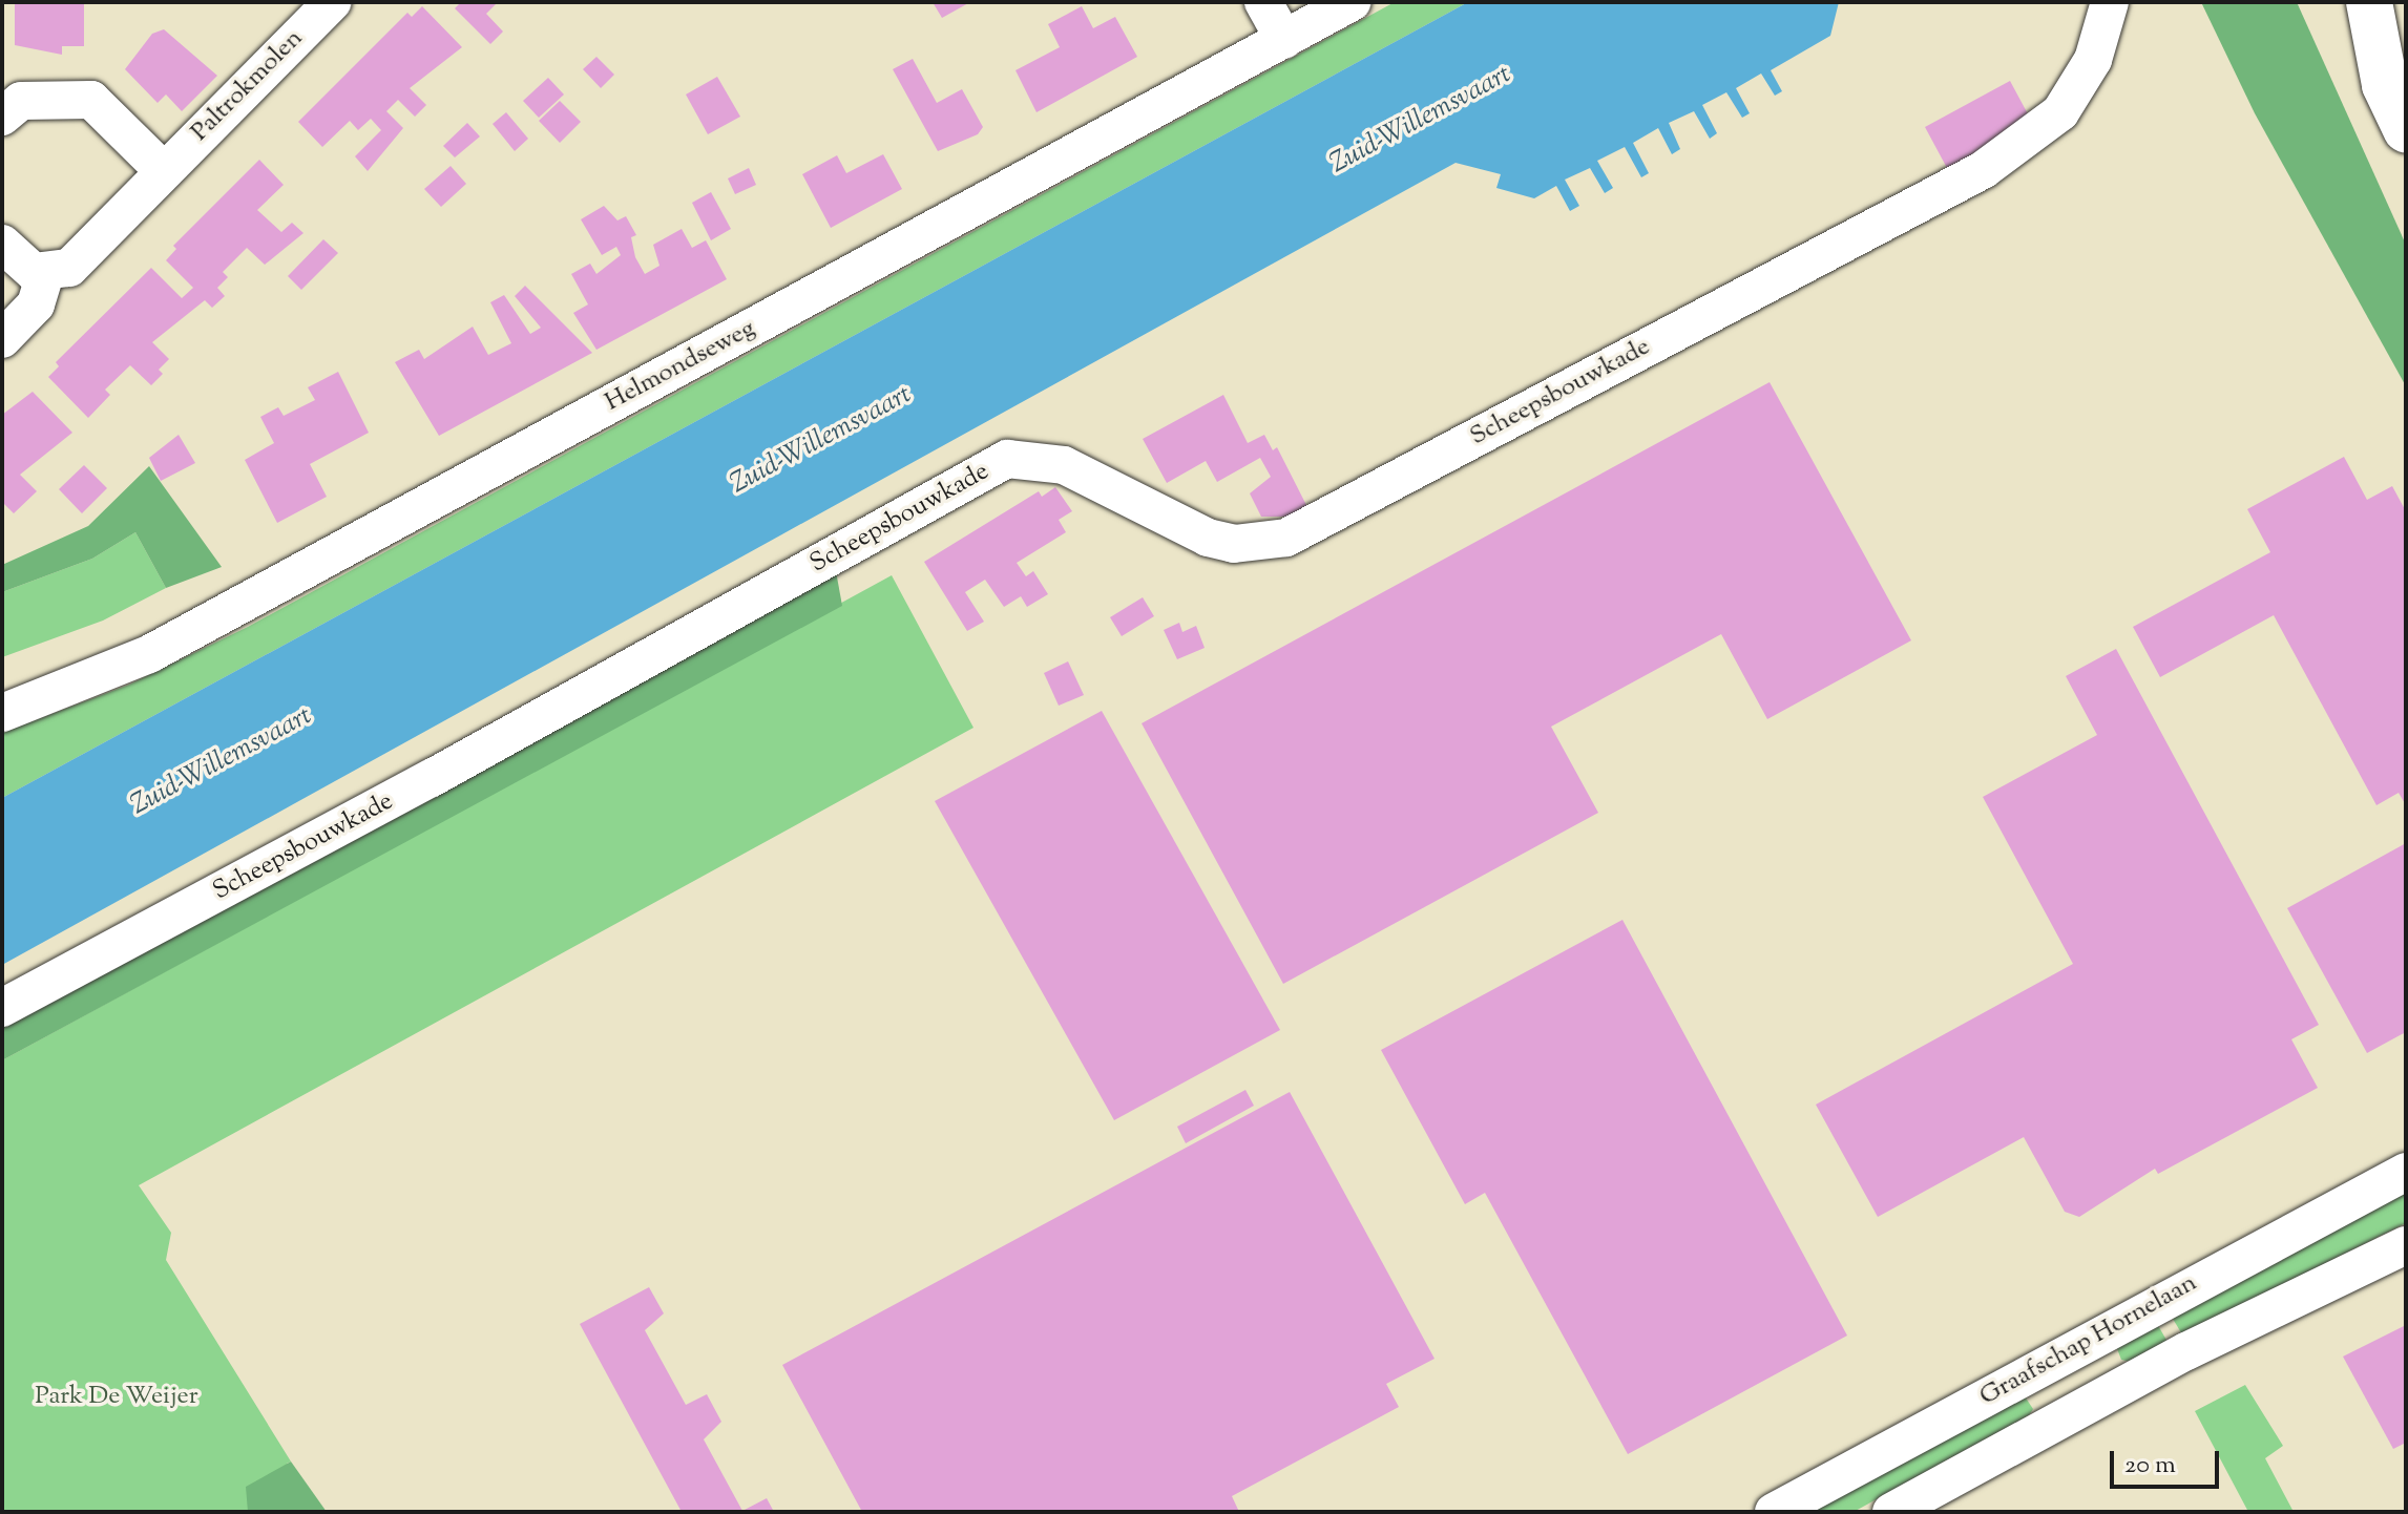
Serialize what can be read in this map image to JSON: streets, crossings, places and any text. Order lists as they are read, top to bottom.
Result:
{
  "streets": {
    "street": [
      "Paltrokmolen",
      "Helmondseweg",
      "Scheepsbouwkade",
      "Graafschap Hornelaan"
    ]
  },
  "water": ["Zuid-Willemsvaart"],
  "parks": ["Park De Weijer"],
  "scale_bar": "20 m"
}
